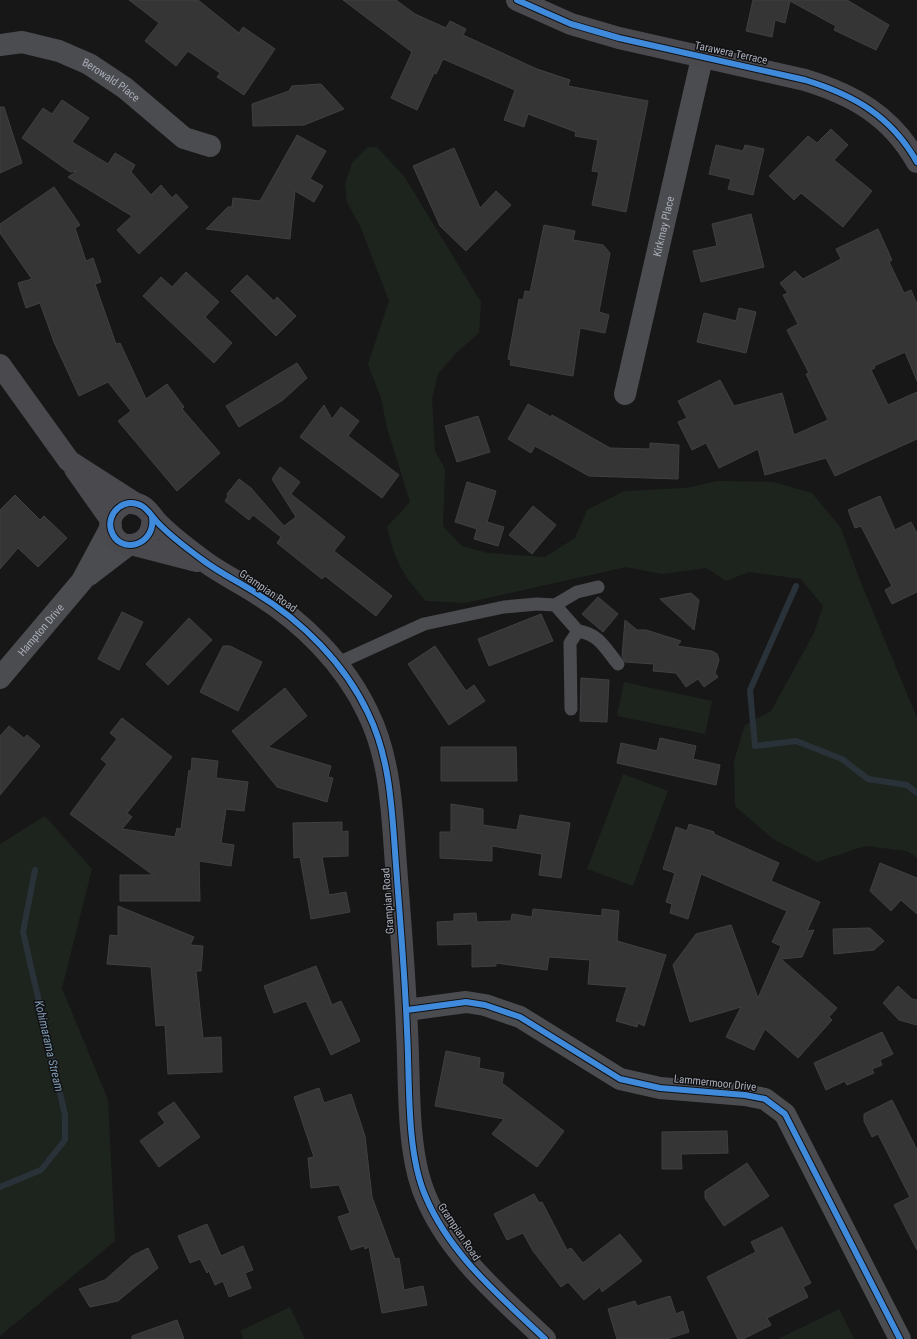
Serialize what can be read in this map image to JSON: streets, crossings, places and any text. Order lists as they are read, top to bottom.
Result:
{
  "streets": {
    "street": [
      "Tarawera Terrace",
      "Berowald Place",
      "Kirkmay Place",
      "Grampian Road",
      "Hampton Drive",
      "Lammermoor Drive"
    ]
  },
  "crossings": [
    ["Tarawera Terrace", "Kirkmay Place"],
    ["Grampian Road", "Hampton Drive"],
    ["Grampian Road", "Lammermoor Drive"]
  ],
  "water": ["Kohimarama Stream"]
}
